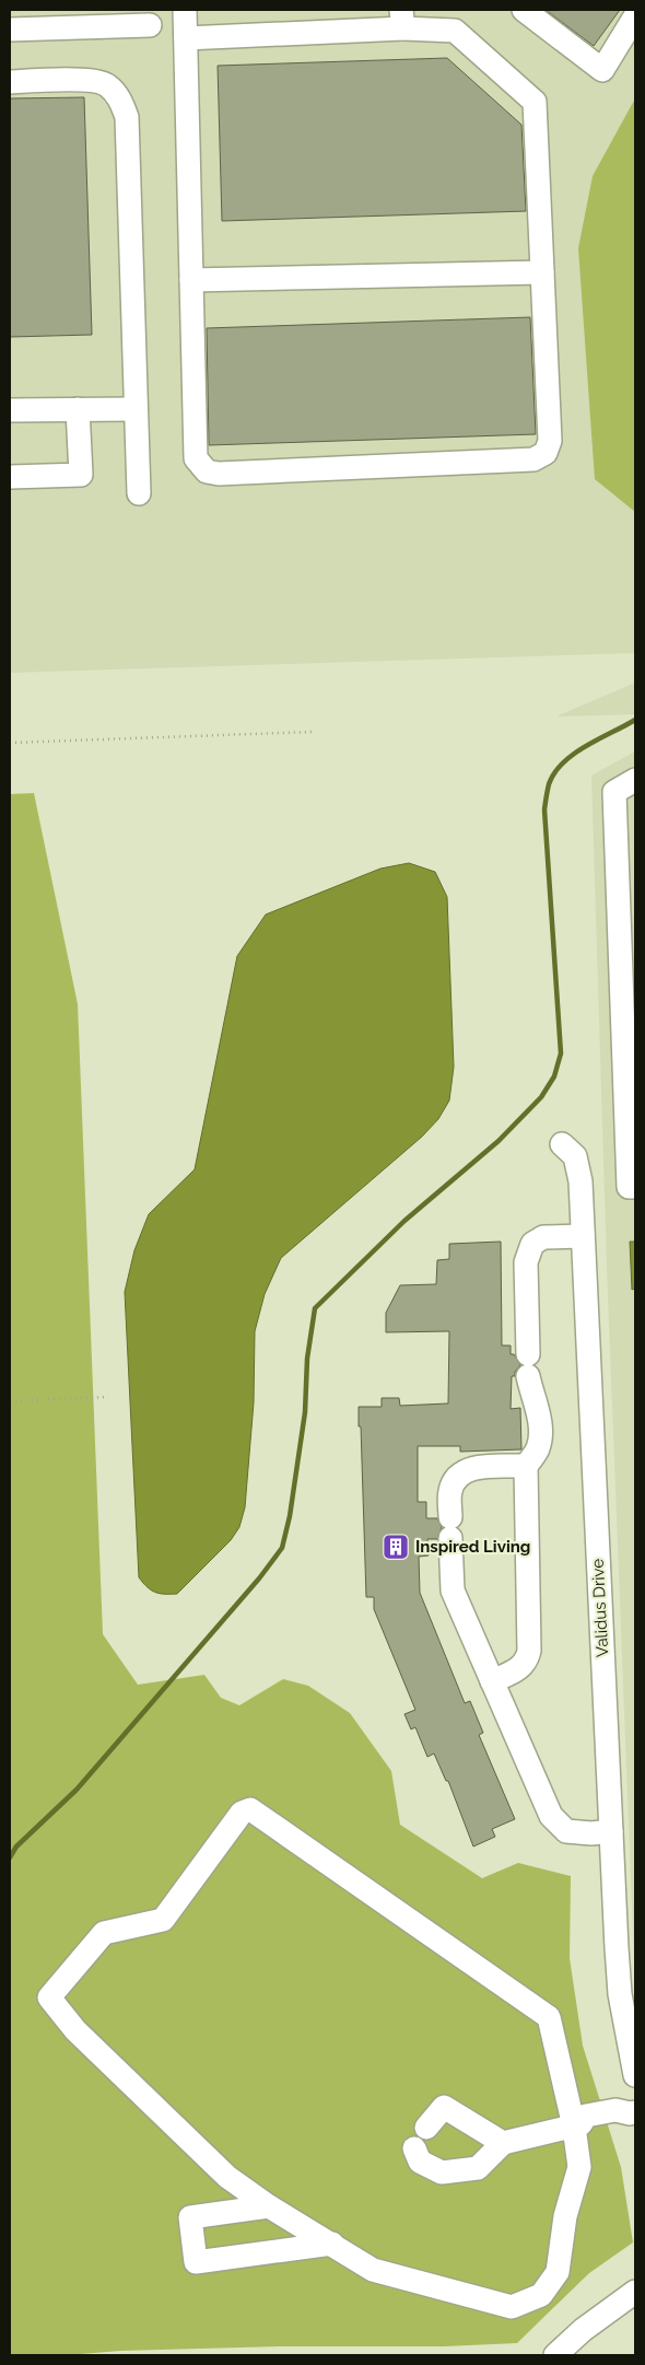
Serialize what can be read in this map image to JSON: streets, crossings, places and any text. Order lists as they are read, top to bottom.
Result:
{
  "streets": {
    "street": ["Validus Drive"]
  },
  "places": {
    "building": ["Inspired Living"]
  }
}
